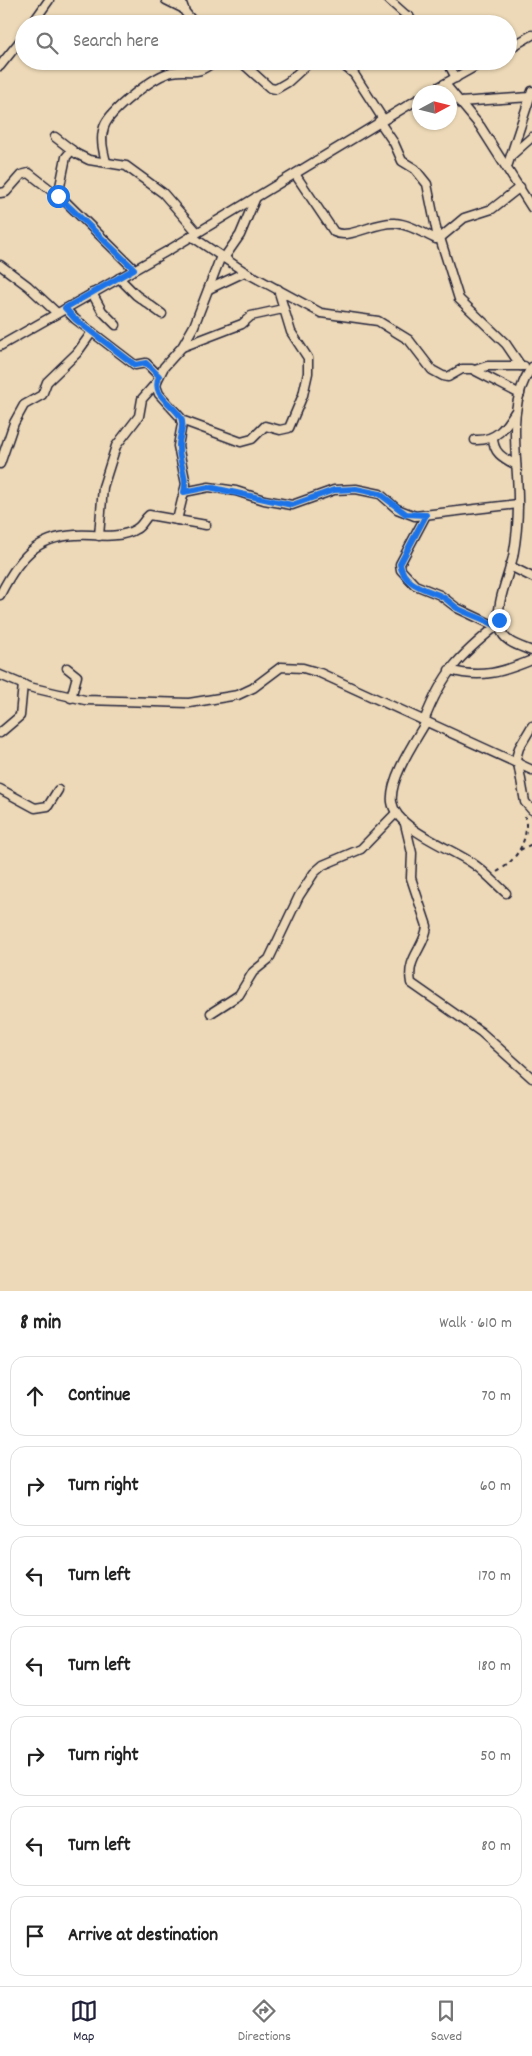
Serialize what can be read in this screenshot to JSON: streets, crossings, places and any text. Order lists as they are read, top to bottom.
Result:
{
  "north": "right",
  "page": {
    "search": "Search here",
    "heading": ["8 min", "Walk · 610 m"],
    "list": [
      ["Continue", "70 m"],
      ["Turn right", "60 m"],
      ["Turn left", "170 m"],
      ["Turn left", "180 m"],
      ["Turn right", "50 m"],
      ["Turn left", "80 m"],
      "Arrive at destination"
    ],
    "nav": ["Map", "Directions", "Saved"]
  }
}
